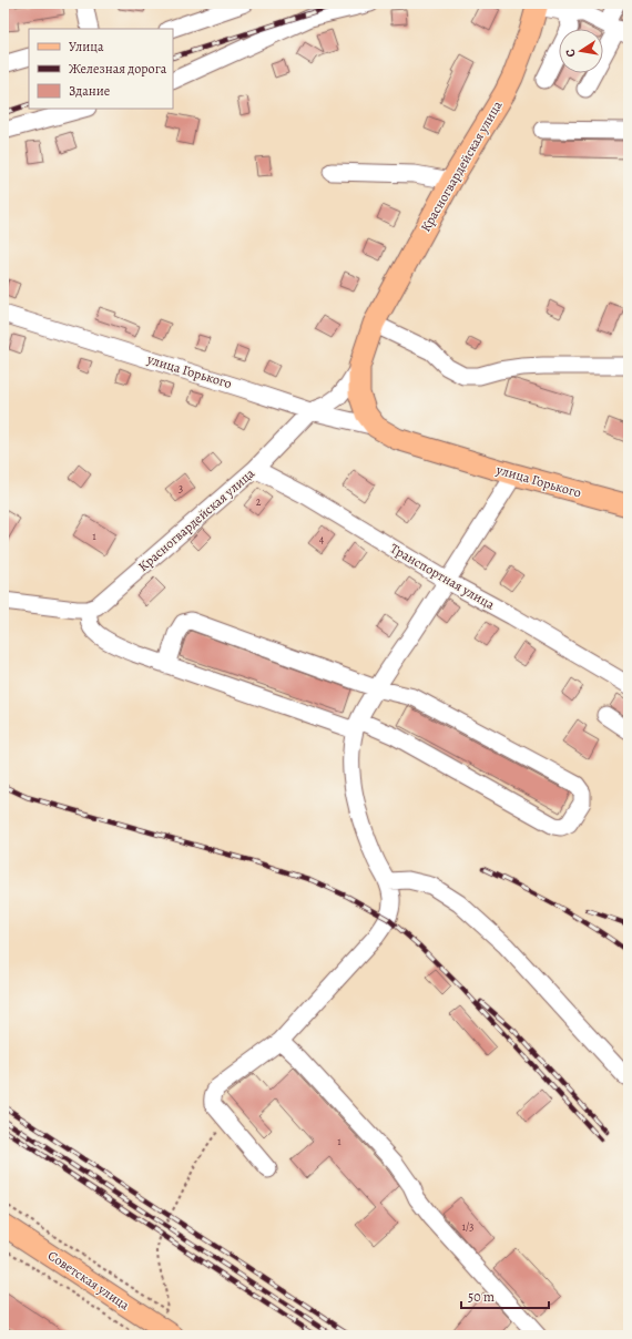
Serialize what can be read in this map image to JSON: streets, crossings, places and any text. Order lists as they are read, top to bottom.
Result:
{
  "streets": {
    "main road": ["Красногвардейская улица", "улица Горького", "Советская улица"],
    "lane": ["Транспортная улица"]
  },
  "crossings": [
    ["Красногвардейская улица", "улица Горького"],
    ["Красногвардейская улица", "Транспортная улица"]
  ],
  "house_numbers": [
    "3",
    "2",
    "1",
    "4",
    "1",
    "1/3"
  ],
  "legend": ["Улица", "Железная дорога", "Здание"],
  "scale_bar": "50 m",
  "north": "left"
}
